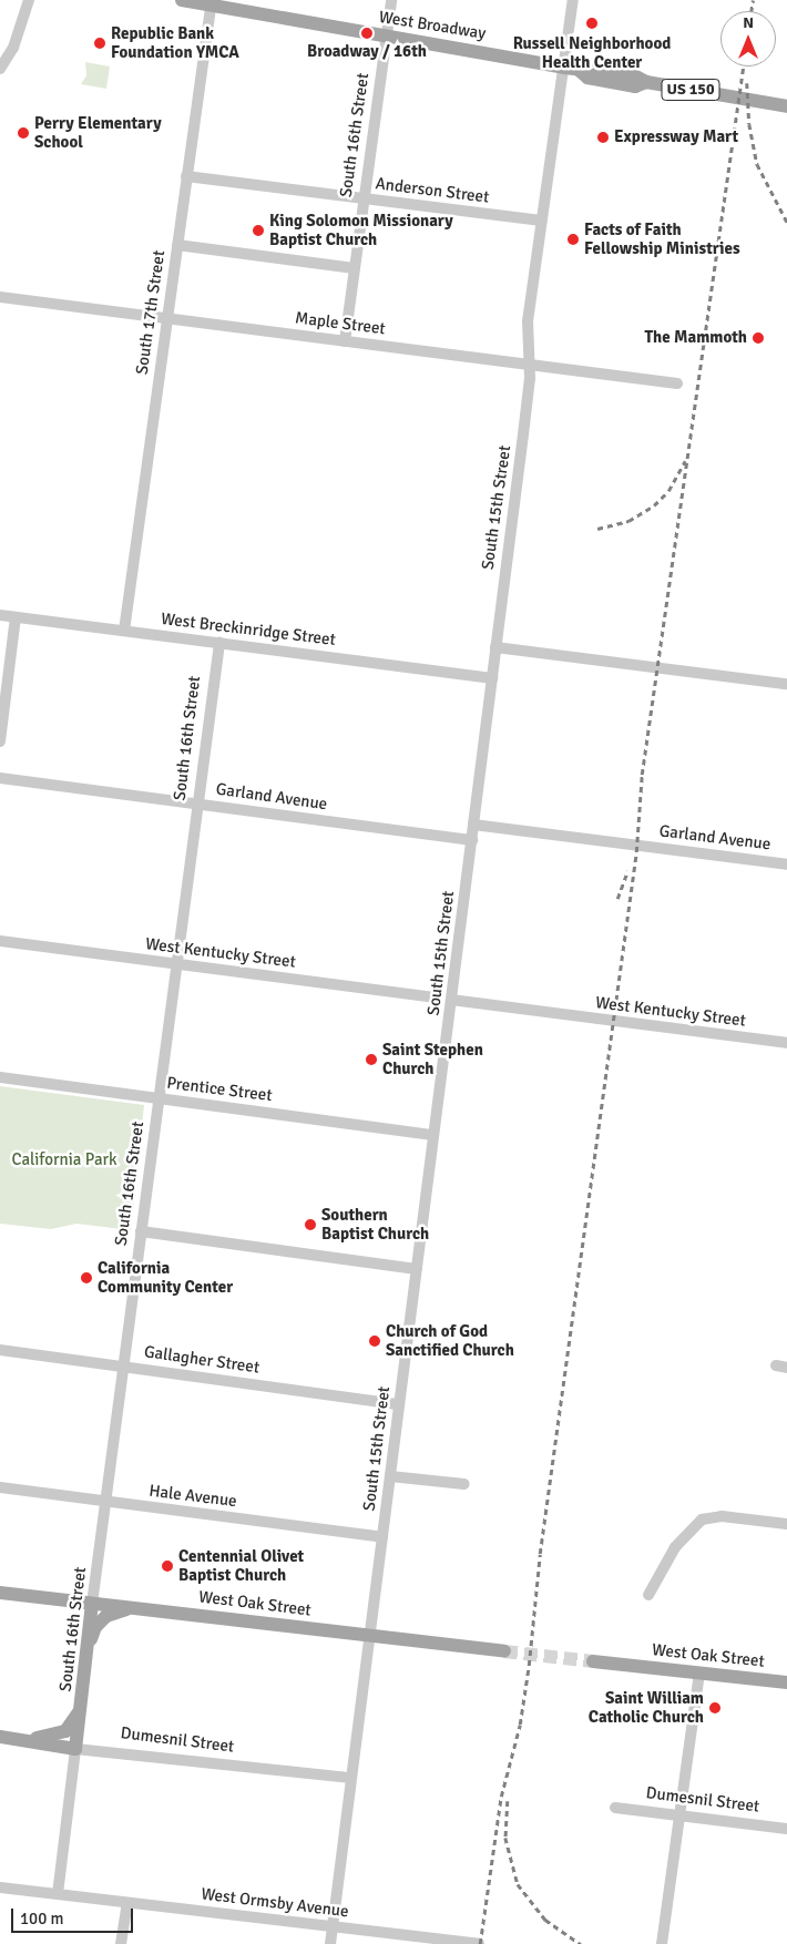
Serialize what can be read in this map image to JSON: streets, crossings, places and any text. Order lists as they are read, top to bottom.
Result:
{
  "streets": {
    "main road": [
      "West Broadway",
      "US 150",
      "South 16th Street",
      "West Oak Street",
      "Dumesnil Street"
    ],
    "street": [
      "Anderson Street",
      "South 17th Street",
      "Maple Street",
      "South 15th Street",
      "West Breckinridge Street",
      "Garland Avenue",
      "West Kentucky Street",
      "Prentice Street",
      "Gallagher Street",
      "Hale Avenue",
      "West Ormsby Avenue"
    ]
  },
  "crossings": [
    ["West Broadway", "South 16th Street"],
    ["West Broadway", "South 17th Street"],
    ["West Broadway", "South 15th Street"],
    ["South 16th Street", "Anderson Street"],
    ["South 16th Street", "Maple Street"],
    ["South 16th Street", "West Breckinridge Street"],
    ["South 16th Street", "Garland Avenue"],
    ["South 16th Street", "West Kentucky Street"],
    ["South 16th Street", "Prentice Street"],
    ["South 16th Street", "Gallagher Street"],
    ["South 16th Street", "Hale Avenue"],
    ["South 16th Street", "West Oak Street"],
    ["South 16th Street", "Dumesnil Street"],
    ["South 16th Street", "West Ormsby Avenue"],
    ["Anderson Street", "South 17th Street"],
    ["Anderson Street", "South 15th Street"],
    ["South 17th Street", "Maple Street"],
    ["South 17th Street", "West Breckinridge Street"],
    ["Maple Street", "South 15th Street"],
    ["South 15th Street", "West Breckinridge Street"],
    ["South 15th Street", "Garland Avenue"],
    ["South 15th Street", "West Kentucky Street"],
    ["South 15th Street", "Prentice Street"],
    ["South 15th Street", "Gallagher Street"],
    ["South 15th Street", "Hale Avenue"],
    ["South 15th Street", "West Oak Street"],
    ["South 15th Street", "Dumesnil Street"],
    ["South 15th Street", "West Ormsby Avenue"]
  ],
  "parks": ["California Park"],
  "places": [
    "Russell Neighborhood Health Center",
    "Broadway / 16th",
    "Republic Bank Foundation YMCA",
    "Perry Elementary School",
    "Expressway Mart",
    "King Solomon Missionary Baptist Church",
    "Facts of Faith Fellowship Ministries",
    "The Mammoth",
    "Saint Stephen Church",
    "Southern Baptist Church",
    "California Community Center",
    "Church of God Sanctified Church",
    "Centennial Olivet Baptist Church",
    "Saint William Catholic Church"
  ],
  "scale_bar": "100 m",
  "north": "top"
}
